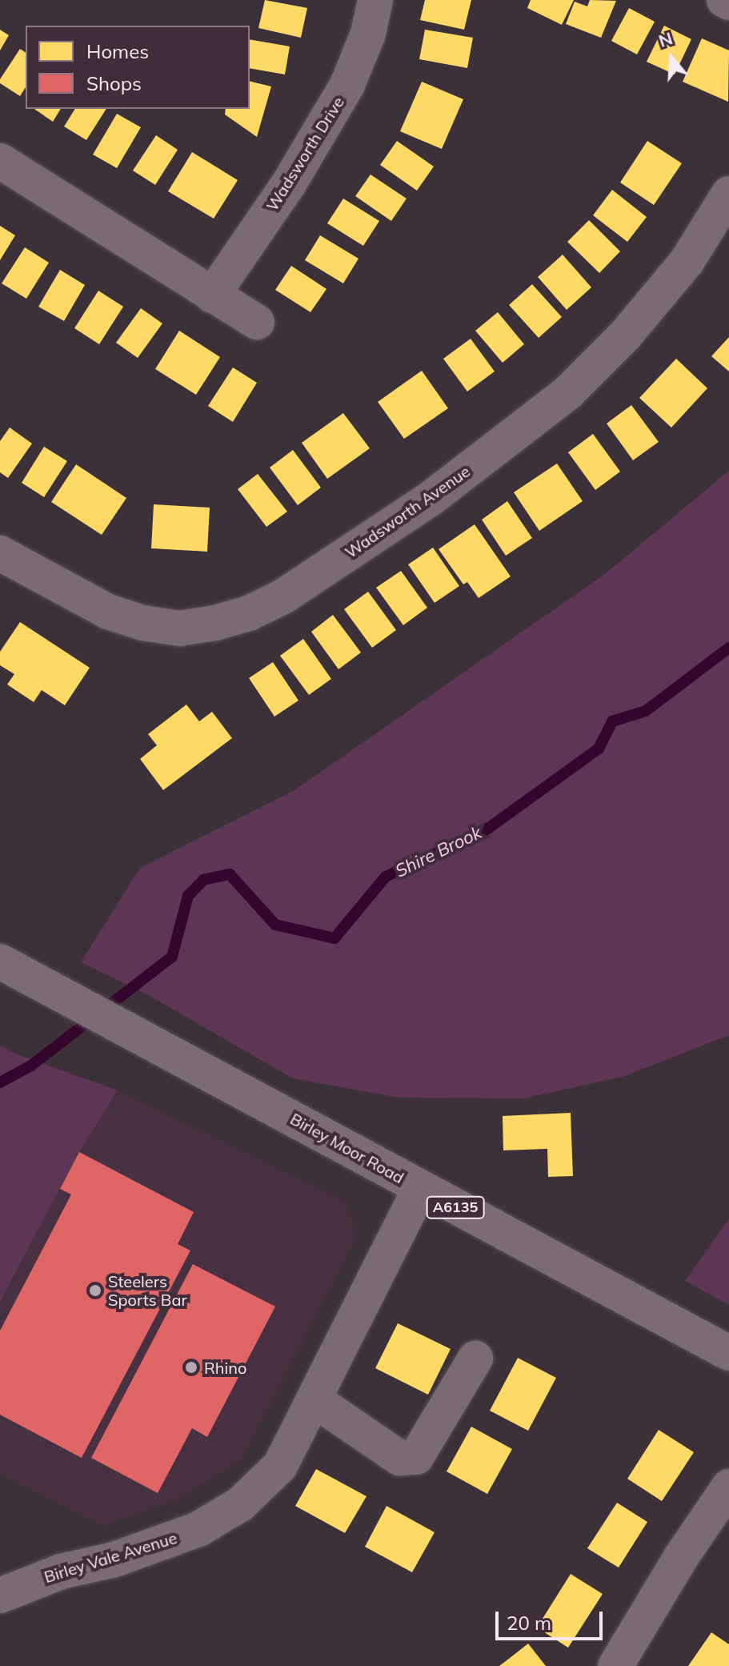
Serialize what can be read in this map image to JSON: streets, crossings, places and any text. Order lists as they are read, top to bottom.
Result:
{
  "streets": {
    "main road": ["Birley Moor Road", "A6135"],
    "street": ["Wadsworth Drive", "Wadsworth Avenue", "Birley Vale Avenue"]
  },
  "crossings": [
    ["Birley Moor Road", "Birley Vale Avenue"]
  ],
  "water": ["Shire Brook"],
  "places": ["Steelers Sports Bar", "Rhino"],
  "legend": ["Homes", "Shops"],
  "scale_bar": "20 m",
  "north": "top"
}
